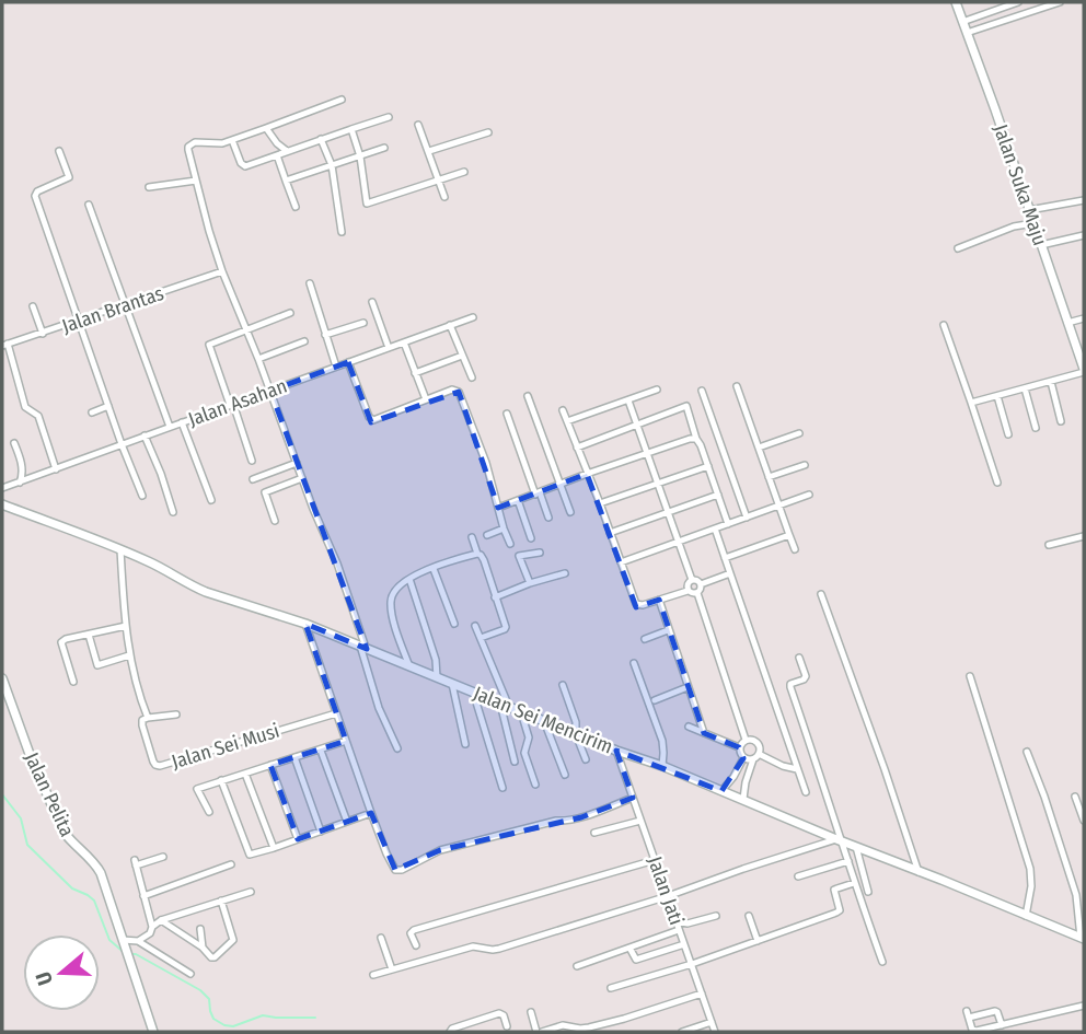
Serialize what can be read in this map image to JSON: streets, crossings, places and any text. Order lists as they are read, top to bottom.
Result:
{
  "streets": {
    "street": [
      "Jalan Suka Maju",
      "Jalan Brantas",
      "Jalan Asahan",
      "Jalan Sei Mencirim",
      "Jalan Sei Musi",
      "Jalan Pelita",
      "Jalan Jati"
    ]
  },
  "crossings": [
    ["Jalan Sei Mencirim", "Jalan Sei Musi"],
    ["Jalan Sei Mencirim", "Jalan Jati"]
  ],
  "north": "left"
}
